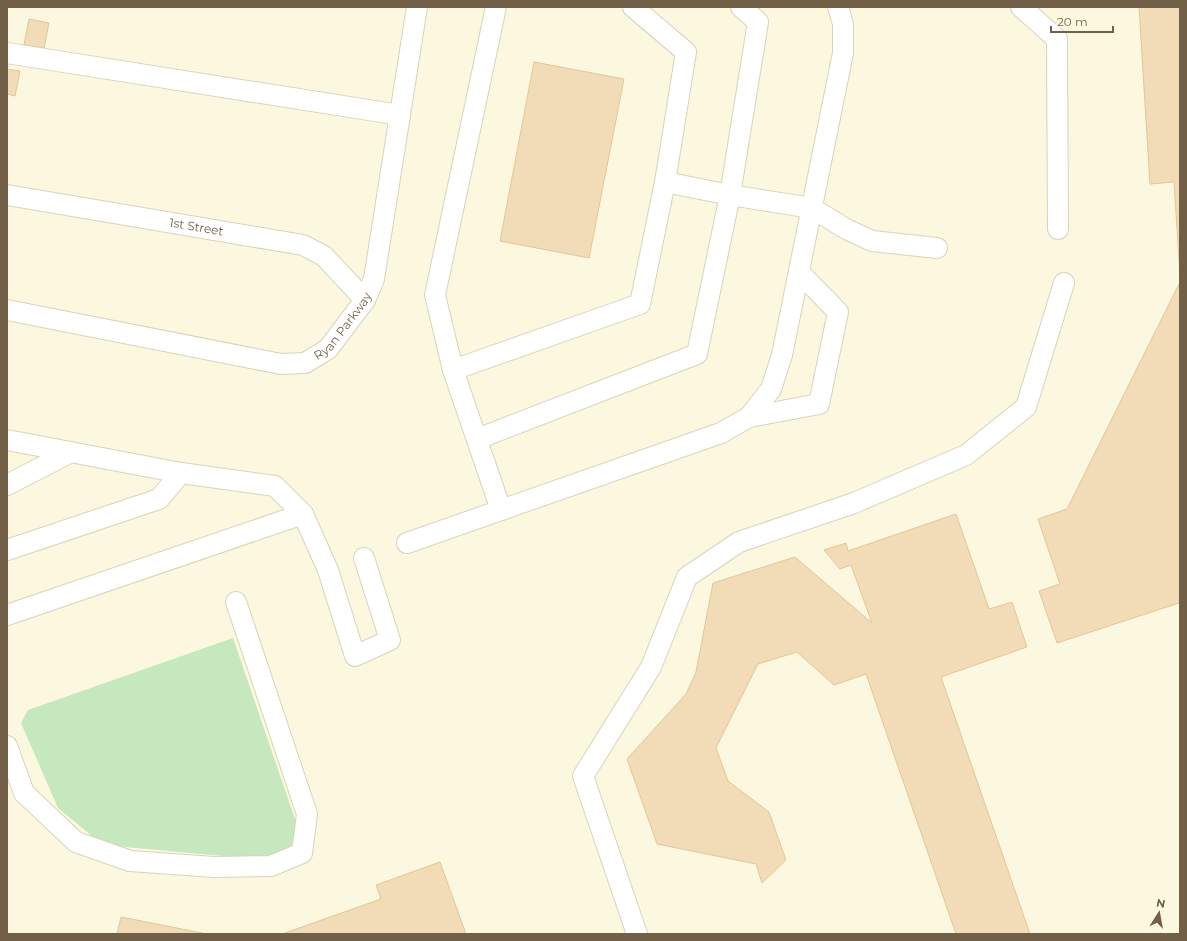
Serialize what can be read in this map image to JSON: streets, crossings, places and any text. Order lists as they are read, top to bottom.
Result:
{
  "streets": {
    "street": ["1st Street", "Ryan Parkway"]
  },
  "crossings": [
    ["1st Street", "Ryan Parkway"]
  ],
  "scale_bar": "20 m",
  "north": "top"
}
